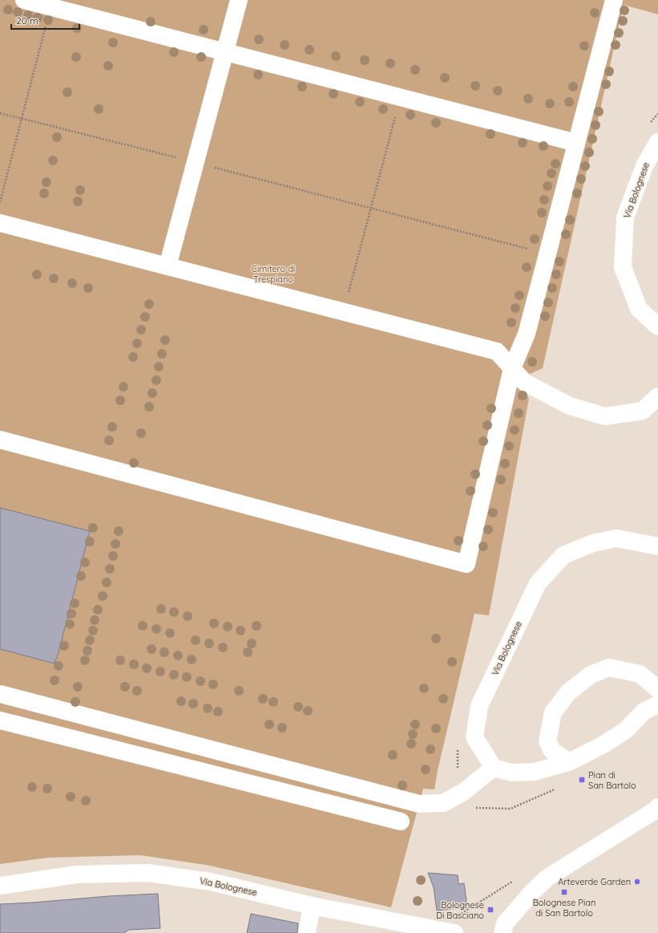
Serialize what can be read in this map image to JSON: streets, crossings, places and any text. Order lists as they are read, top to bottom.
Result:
{
  "streets": {
    "street": ["Via Bolognese"]
  },
  "parks": ["Cimitero di Trespiano"],
  "places": {
    "transit": ["Pian di San Bartolo", "Bolognese Pian di San Bartolo", "Bolognese Di Basciano"],
    "other": ["Arteverde Garden"]
  },
  "scale_bar": "20 m"
}
